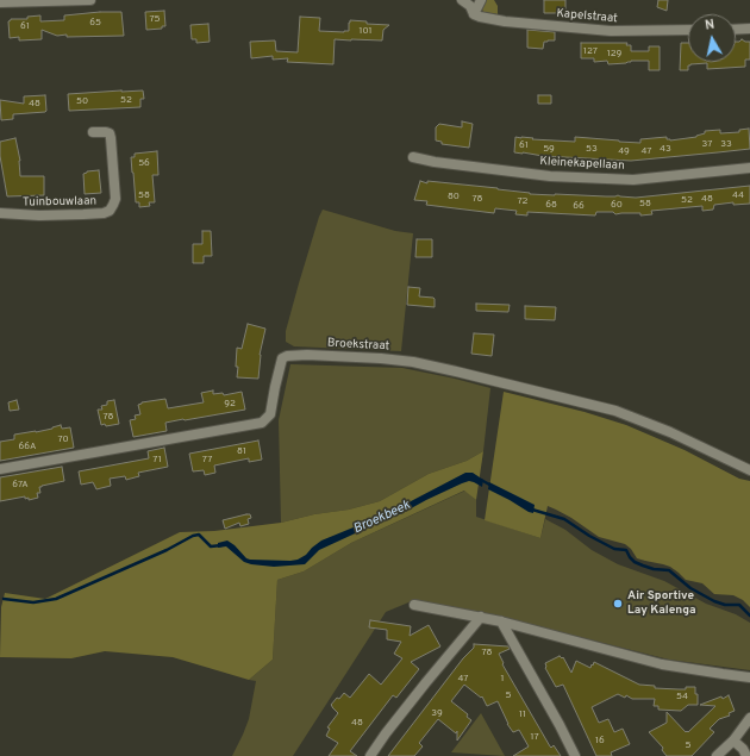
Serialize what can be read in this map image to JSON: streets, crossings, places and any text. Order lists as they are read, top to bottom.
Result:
{
  "streets": {
    "street": [
      "Kapelstraat",
      "Kleinekapellaan",
      "Tuinbouwlaan",
      "Broekstraat"
    ]
  },
  "water": ["Broekbeek"],
  "places": ["Air Sportive Lay Kalenga"],
  "house_numbers": [
    "75",
    "65",
    "61",
    "101",
    "127",
    "129",
    "52",
    "50",
    "48",
    "37",
    "33",
    "61",
    "59",
    "53",
    "43",
    "49",
    "47",
    "56",
    "58",
    "44",
    "80",
    "78",
    "48",
    "52",
    "72",
    "58",
    "68",
    "60",
    "66",
    "92",
    "78",
    "70",
    "66A",
    "81",
    "71",
    "77",
    "67A",
    "78",
    "47",
    "1",
    "5",
    "54",
    "39",
    "11",
    "48",
    "17",
    "16",
    "5"
  ],
  "north": "top"
}
